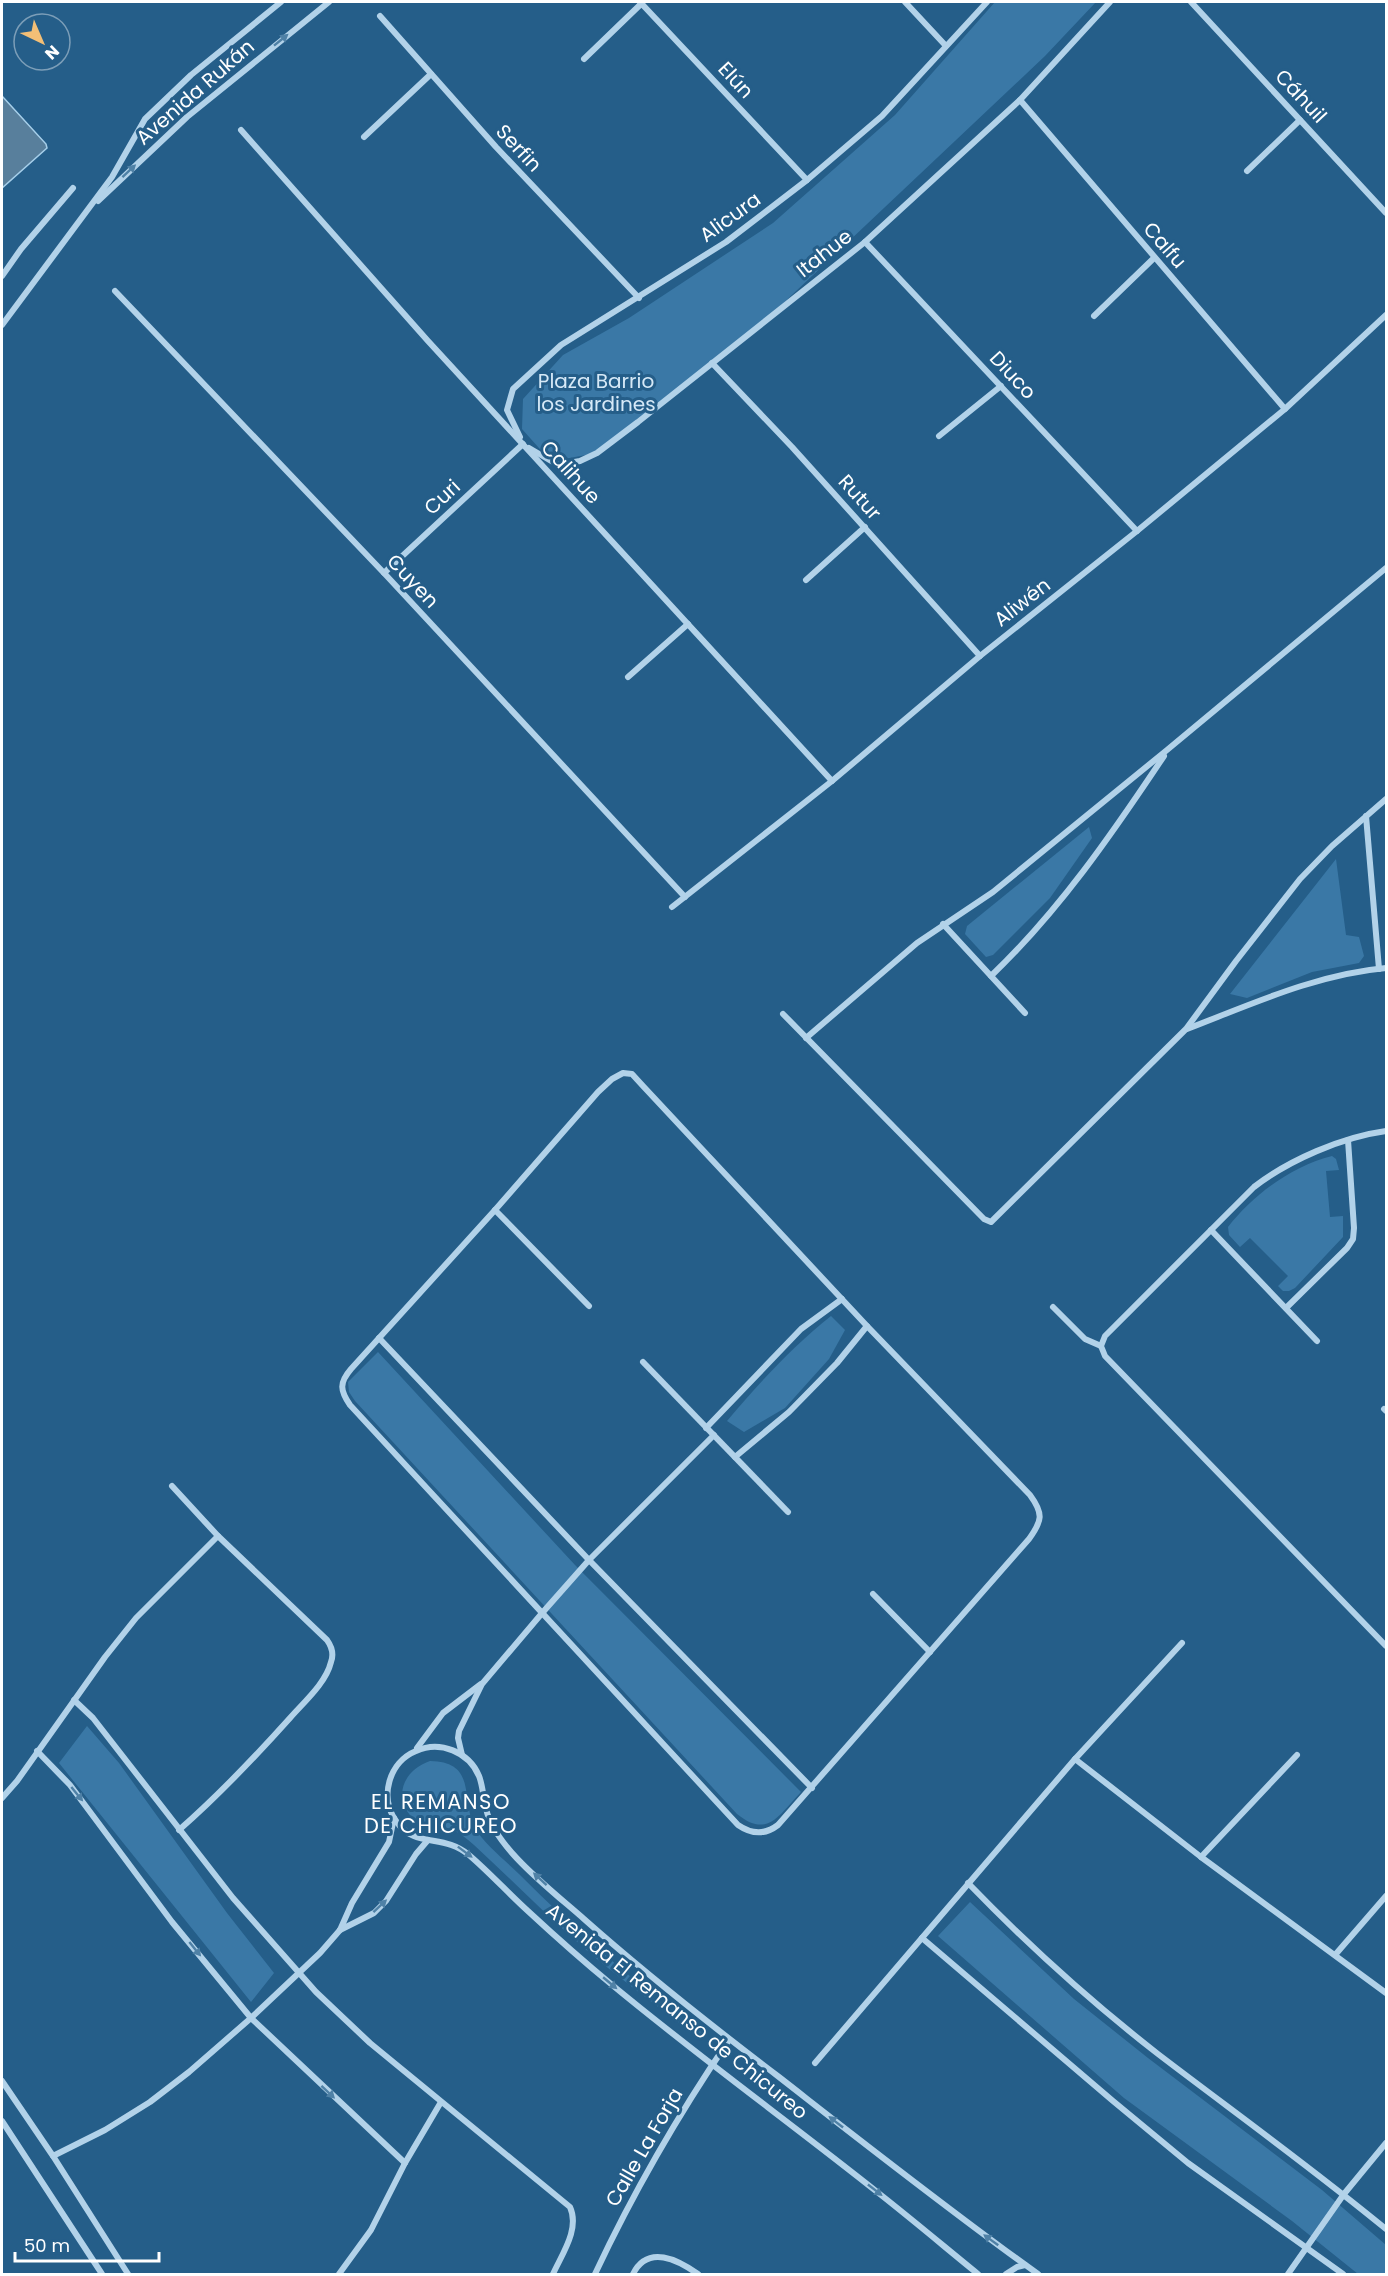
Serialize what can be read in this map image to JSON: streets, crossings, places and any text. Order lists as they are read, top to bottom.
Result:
{
  "streets": {
    "street": [
      "Elún",
      "Avenida Rukán",
      "Cáhuil",
      "Serfin",
      "Alicura",
      "Calfu",
      "Itahue",
      "Diuco",
      "Calihue",
      "Curi",
      "Rutur",
      "Cuyen",
      "Aliwén",
      "Avenida El Remanso de Chicureo",
      "Calle La Forja"
    ]
  },
  "crossings": [
    ["Elún", "Alicura"],
    ["Serfin", "Alicura"],
    ["Alicura", "Itahue"],
    ["Alicura", "Calihue"],
    ["Alicura", "Curi"],
    ["Calfu", "Itahue"],
    ["Calfu", "Aliwén"],
    ["Itahue", "Diuco"],
    ["Itahue", "Calihue"],
    ["Itahue", "Curi"],
    ["Itahue", "Rutur"],
    ["Diuco", "Aliwén"],
    ["Calihue", "Curi"],
    ["Calihue", "Aliwén"],
    ["Curi", "Cuyen"],
    ["Rutur", "Aliwén"],
    ["Cuyen", "Aliwén"],
    ["Avenida El Remanso de Chicureo", "Calle La Forja"]
  ],
  "districts": ["EL REMANSO DE CHICUREO"],
  "parks": ["Plaza Barrio los Jardines"],
  "scale_bar": "50 m",
  "north": "bottom right"
}
